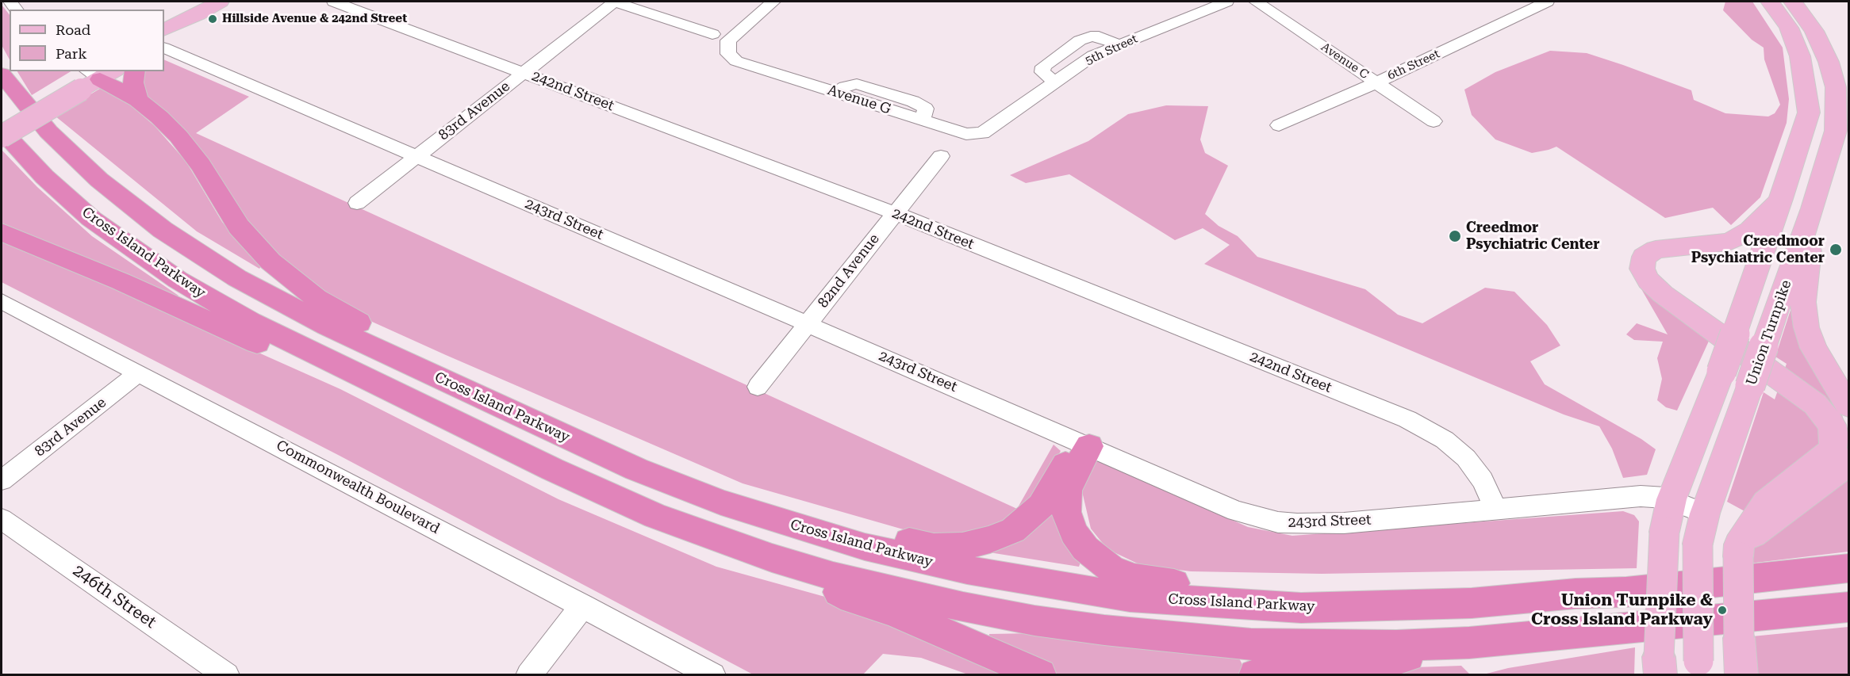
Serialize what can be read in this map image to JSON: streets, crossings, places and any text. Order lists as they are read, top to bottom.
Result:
{
  "streets": {
    "highway": ["Cross Island Parkway"],
    "main road": ["Union Turnpike"],
    "street": [
      "5th Street",
      "Avenue C",
      "6th Street",
      "242nd Street",
      "Avenue G",
      "83rd Avenue",
      "243rd Street",
      "82nd Avenue",
      "Commonwealth Boulevard",
      "246th Street"
    ]
  },
  "crossings": [
    ["5th Street", "Avenue G"],
    ["Avenue C", "6th Street"],
    ["242nd Street", "83rd Avenue"],
    ["242nd Street", "243rd Street"],
    ["242nd Street", "82nd Avenue"],
    ["83rd Avenue", "243rd Street"],
    ["83rd Avenue", "Commonwealth Boulevard"],
    ["243rd Street", "82nd Avenue"],
    ["243rd Street", "Union Turnpike"]
  ],
  "places": [
    "Hillside Avenue & 242nd Street",
    "Creedmor Psychiatric Center",
    "Creedmoor Psychiatric Center",
    "Union Turnpike & Cross Island Parkway"
  ],
  "legend": ["Road", "Park"]
}
